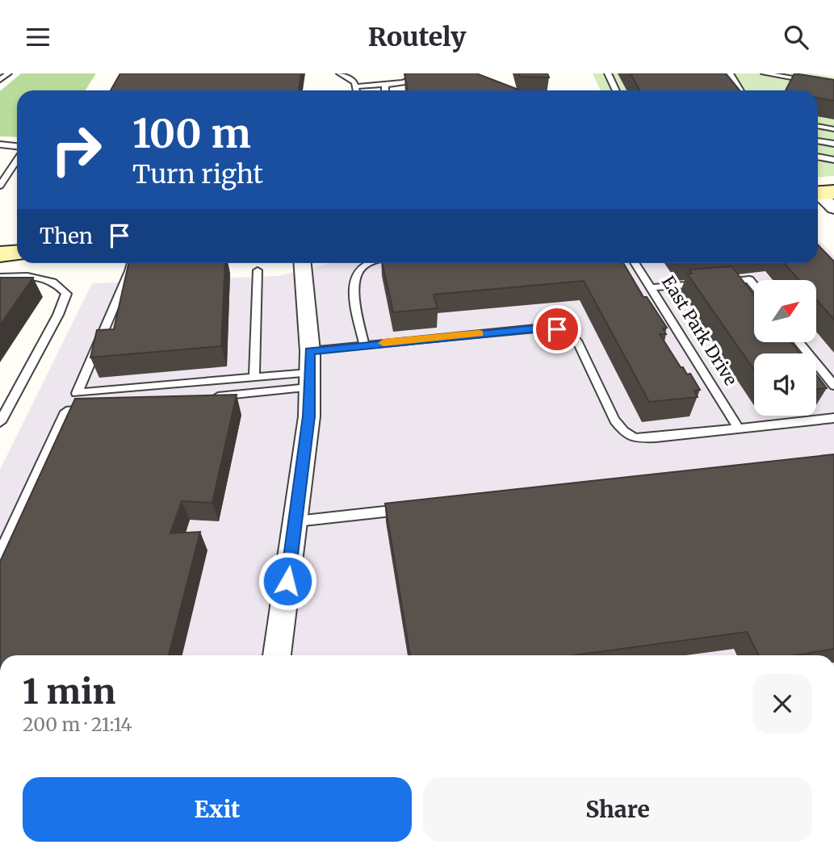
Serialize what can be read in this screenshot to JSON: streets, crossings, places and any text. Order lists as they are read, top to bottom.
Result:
{
  "streets": {
    "lane": ["East Park Drive"]
  },
  "north": "top right",
  "page": {
    "header": "Routely",
    "turn": ["100 m", "Turn right"],
    "then": "Then",
    "heading": ["1 min", "200 m · 21:14"],
    "buttons": ["Exit", "Share"]
  }
}
